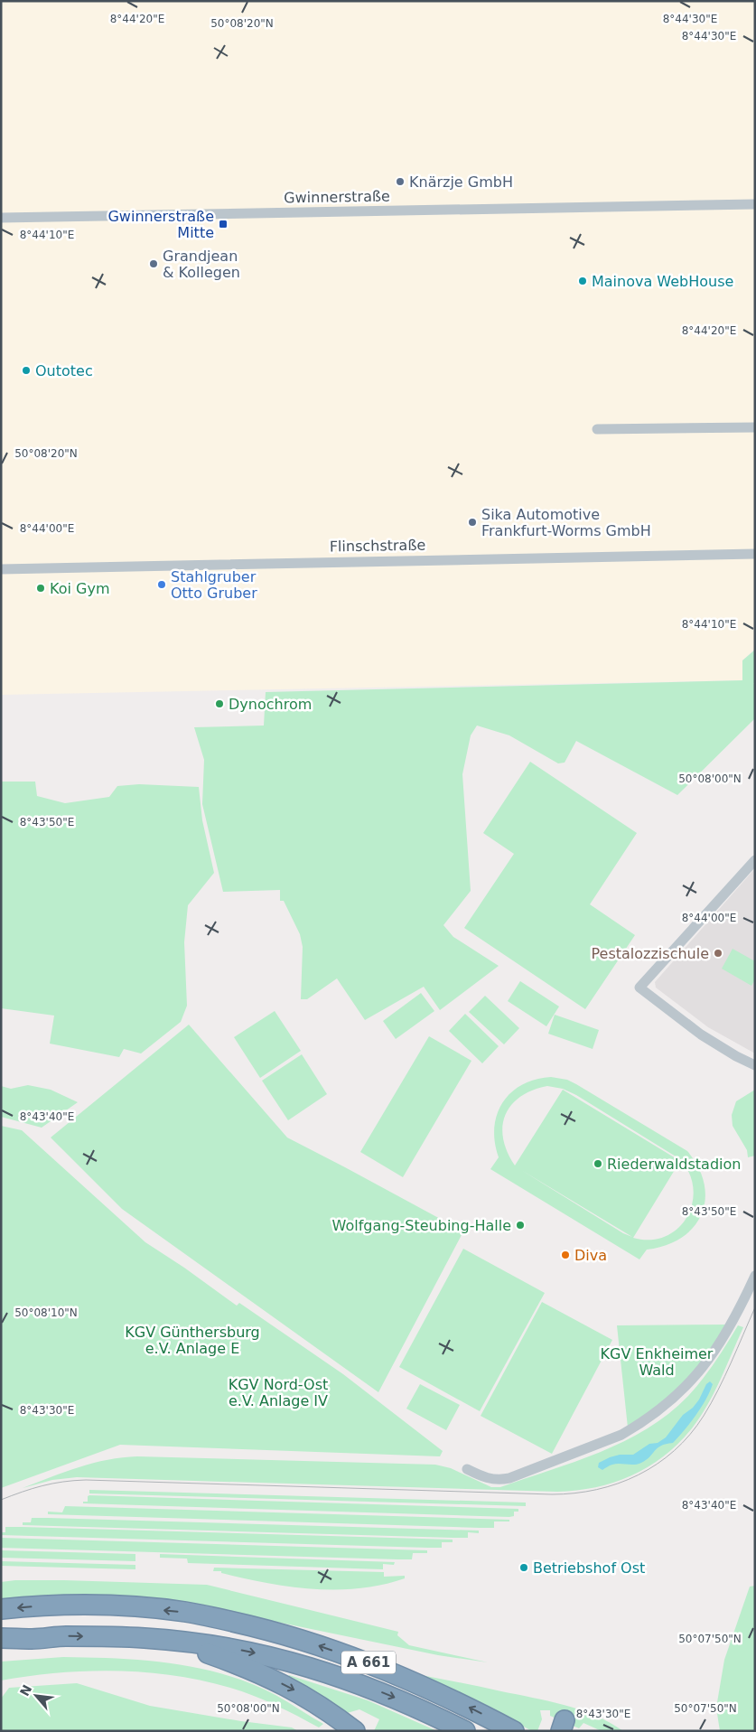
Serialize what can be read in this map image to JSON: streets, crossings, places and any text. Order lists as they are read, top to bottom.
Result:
{
  "streets": {
    "highway": ["A 661"],
    "street": ["Gwinnerstraße", "Flinschstraße"]
  },
  "parks": ["KGV Günthersburg e.V. Anlage E", "KGV Enkheimer Wald", "KGV Nord-Ost e.V. Anlage IV"],
  "places": {
    "other": [
      "Knärzje GmbH",
      "Grandjean & Kollegen",
      "Mainova WebHouse",
      "Outotec",
      "Sika Automotive Frankfurt-Worms GmbH",
      "Stahlgruber Otto Gruber",
      "Koi Gym",
      "Dynochrom",
      "Pestalozzischule",
      "Riederwaldstadion",
      "Wolfgang-Steubing-Halle",
      "Diva",
      "Betriebshof Ost"
    ],
    "transit": ["Gwinnerstraße Mitte"]
  },
  "north": "top left",
  "coordinates": [
    "8°44'20\"E",
    "8°44'30\"E",
    "50°08'20\"N",
    "8°44'10\"E",
    "8°44'00\"E",
    "50°08'00\"N",
    "8°43'50\"E",
    "8°43'40\"E",
    "50°08'10\"N",
    "8°43'30\"E",
    "50°07'50\"N"
  ]
}
